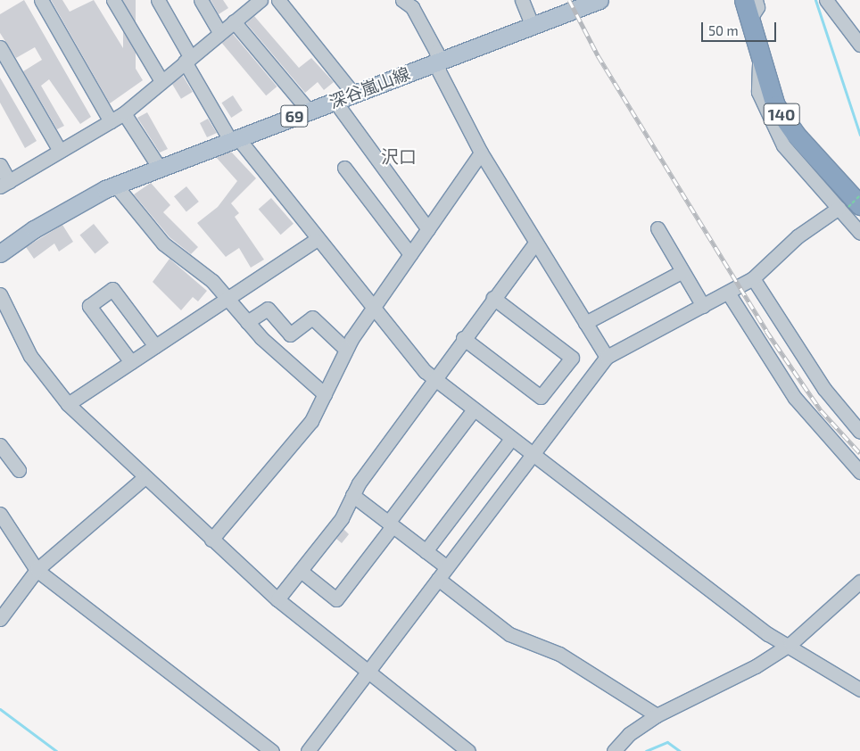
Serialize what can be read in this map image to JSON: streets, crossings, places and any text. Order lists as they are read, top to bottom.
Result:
{
  "streets": {
    "highway": ["140"],
    "main road": ["深谷嵐山線", "69"]
  },
  "districts": ["沢口"],
  "scale_bar": "50 m"
}
